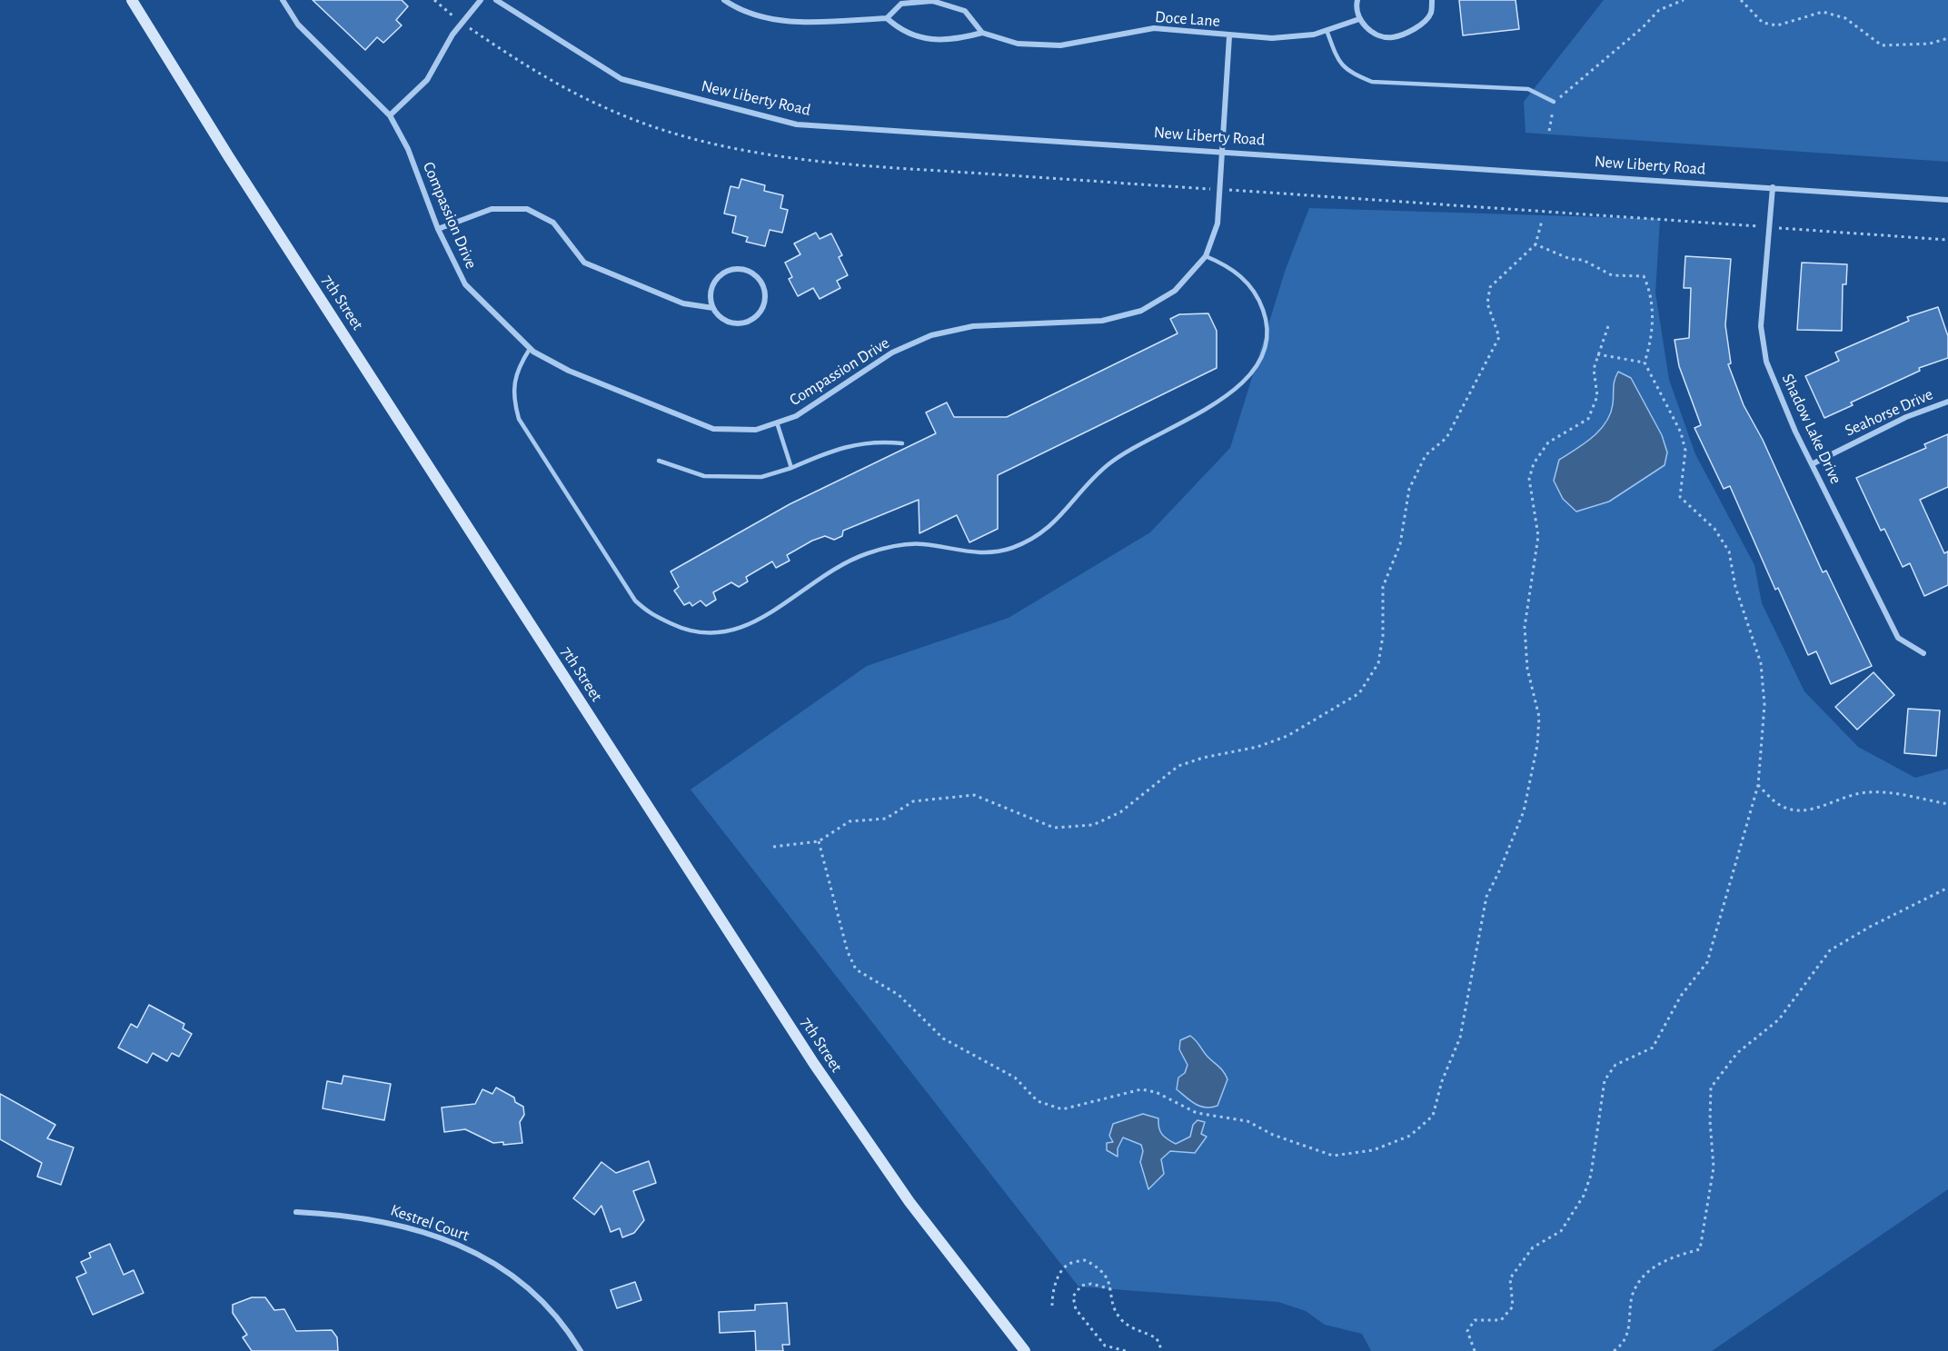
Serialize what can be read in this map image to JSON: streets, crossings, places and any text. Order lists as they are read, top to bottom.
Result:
{
  "streets": {
    "street": [
      "Doce Lane",
      "New Liberty Road",
      "Compassion Drive",
      "7th Street",
      "Seahorse Drive",
      "Shadow Lake Drive",
      "Kestrel Court"
    ]
  },
  "crossings": [
    ["Doce Lane", "Compassion Drive"],
    ["New Liberty Road", "Compassion Drive"],
    ["New Liberty Road", "Shadow Lake Drive"],
    ["Seahorse Drive", "Shadow Lake Drive"]
  ]
}
